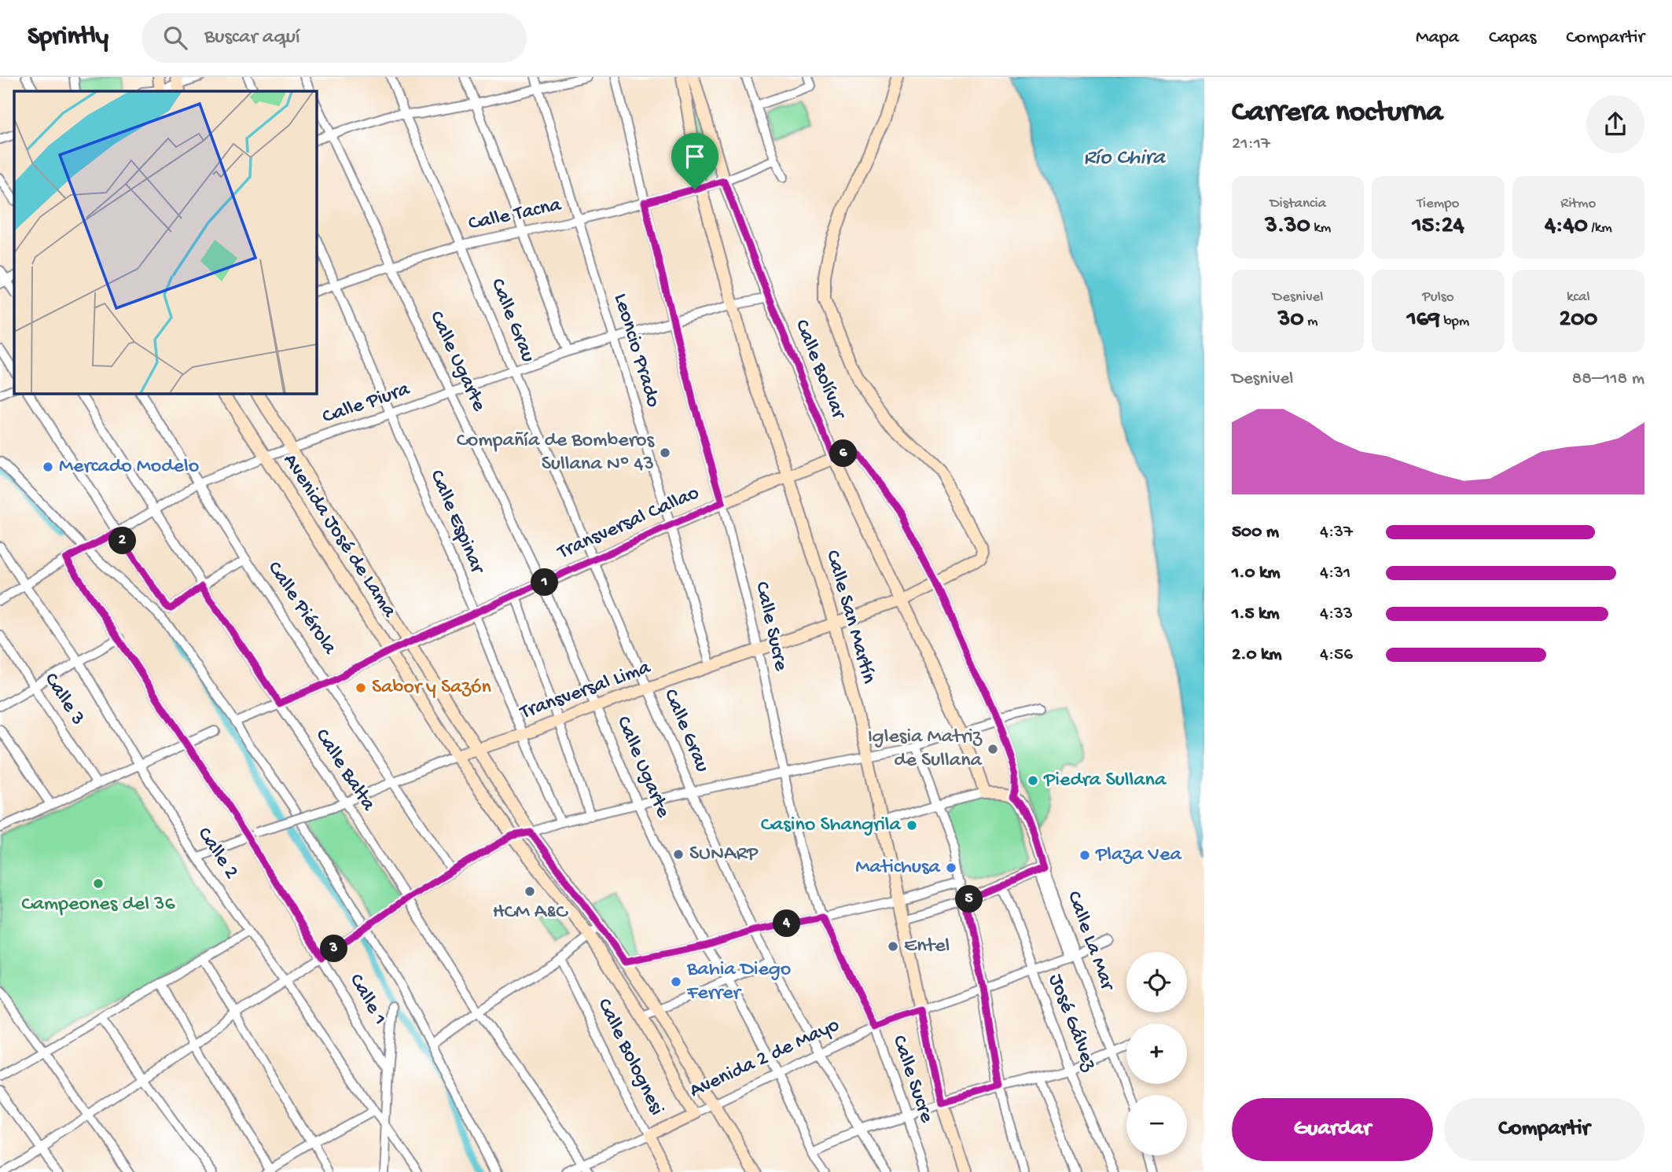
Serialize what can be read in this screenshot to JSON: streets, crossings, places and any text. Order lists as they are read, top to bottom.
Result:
{
  "streets": {
    "street": [
      "Calle Tacna",
      "Calle Grau",
      "Leoncio Prado",
      "Calle Ugarte",
      "Calle Bolívar",
      "Calle Piura",
      "Calle Espinar",
      "Transversal Callao",
      "Avenida José de Lama",
      "Calle Piérola",
      "Calle San Martín",
      "Calle Sucre",
      "Transversal Lima",
      "Calle 3",
      "Calle Balta",
      "Calle 2",
      "Calle La Mar",
      "Calle 1",
      "José Gálvez",
      "Calle Bolognesi",
      "Avenida 2 de Mayo"
    ]
  },
  "crossings": [
    ["Calle Tacna", "Calle Grau"],
    ["Calle Tacna", "Leoncio Prado"],
    ["Calle Tacna", "Calle Ugarte"],
    ["Calle Tacna", "Calle Bolívar"],
    ["Calle Tacna", "Calle Espinar"],
    ["Calle Tacna", "Calle San Martín"],
    ["Calle Tacna", "Calle Sucre"],
    ["Calle Grau", "Calle Piura"],
    ["Calle Grau", "Transversal Callao"],
    ["Calle Grau", "Transversal Lima"],
    ["Calle Grau", "Avenida 2 de Mayo"],
    ["Leoncio Prado", "Calle Piura"],
    ["Leoncio Prado", "Transversal Callao"],
    ["Leoncio Prado", "Transversal Lima"],
    ["Calle Ugarte", "Calle Piura"],
    ["Calle Ugarte", "Transversal Callao"],
    ["Calle Ugarte", "Transversal Lima"],
    ["Calle Ugarte", "Avenida 2 de Mayo"],
    ["Calle Bolívar", "Calle Piura"],
    ["Calle Bolívar", "Transversal Callao"],
    ["Calle Bolívar", "Transversal Lima"],
    ["Calle Piura", "Calle Espinar"],
    ["Calle Piura", "Avenida José de Lama"],
    ["Calle Piura", "Calle Piérola"],
    ["Calle Piura", "Calle San Martín"],
    ["Calle Piura", "Calle Sucre"],
    ["Calle Piura", "Calle Balta"],
    ["Calle Piura", "Calle 2"],
    ["Calle Piura", "Calle 1"],
    ["Calle Espinar", "Transversal Callao"],
    ["Calle Espinar", "Transversal Lima"],
    ["Transversal Callao", "Avenida José de Lama"],
    ["Transversal Callao", "Calle Piérola"],
    ["Transversal Callao", "Calle San Martín"],
    ["Transversal Callao", "Calle Sucre"],
    ["Transversal Callao", "Transversal Lima"],
    ["Transversal Callao", "Calle Balta"],
    ["Avenida José de Lama", "Transversal Lima"],
    ["Avenida José de Lama", "Avenida 2 de Mayo"],
    ["Calle Piérola", "Transversal Lima"],
    ["Calle San Martín", "Transversal Lima"],
    ["Calle San Martín", "Avenida 2 de Mayo"],
    ["Calle Sucre", "Transversal Lima"],
    ["Calle Sucre", "Avenida 2 de Mayo"],
    ["Transversal Lima", "Calle Balta"],
    ["Transversal Lima", "Calle 2"],
    ["Transversal Lima", "Calle 1"],
    ["Calle Balta", "Avenida 2 de Mayo"],
    ["Calle La Mar", "Avenida 2 de Mayo"],
    ["José Gálvez", "Avenida 2 de Mayo"],
    ["Calle Bolognesi", "Avenida 2 de Mayo"]
  ],
  "water": ["Río Chira"],
  "places": [
    "Compañía de Bomberos Sullana Nº 43",
    "Mercado Modelo",
    "Sabor y Sazón",
    "Iglesia Matriz de Sullana",
    "Piedra Sullana",
    "Casino Shangrila",
    "SUNARP",
    "Plaza Vea",
    "Matichusa",
    "Campeones del 36",
    "HCM A&C",
    "Entel",
    "Bahia Diego Ferrer"
  ],
  "page": {
    "header": "Sprintly",
    "search": "Buscar aquí",
    "nav": ["Mapa", "Capas", "Compartir"],
    "heading": ["Carrera nocturna", "21:17"],
    "stats": [
      ["Distancia", "3.30 km"],
      ["Tiempo", "15:24"],
      ["Ritmo", "4:40 /km"],
      ["Desnivel", "30 m"],
      ["Pulso", "169 bpm"],
      ["kcal", "200"]
    ],
    "chart": ["Desnivel", "88–118 m"],
    "pins": [
      "6",
      "2",
      "1",
      "5",
      "4",
      "3"
    ],
    "list": [
      {
        "name": "500 m",
        "note": "4:37"
      },
      {
        "name": "1.0 km",
        "note": "4:31"
      },
      {
        "name": "1.5 km",
        "note": "4:33"
      },
      {
        "name": "2.0 km",
        "note": "4:56"
      }
    ],
    "map_buttons": ["+", "−"],
    "buttons": ["Guardar", "Compartir"]
  }
}
